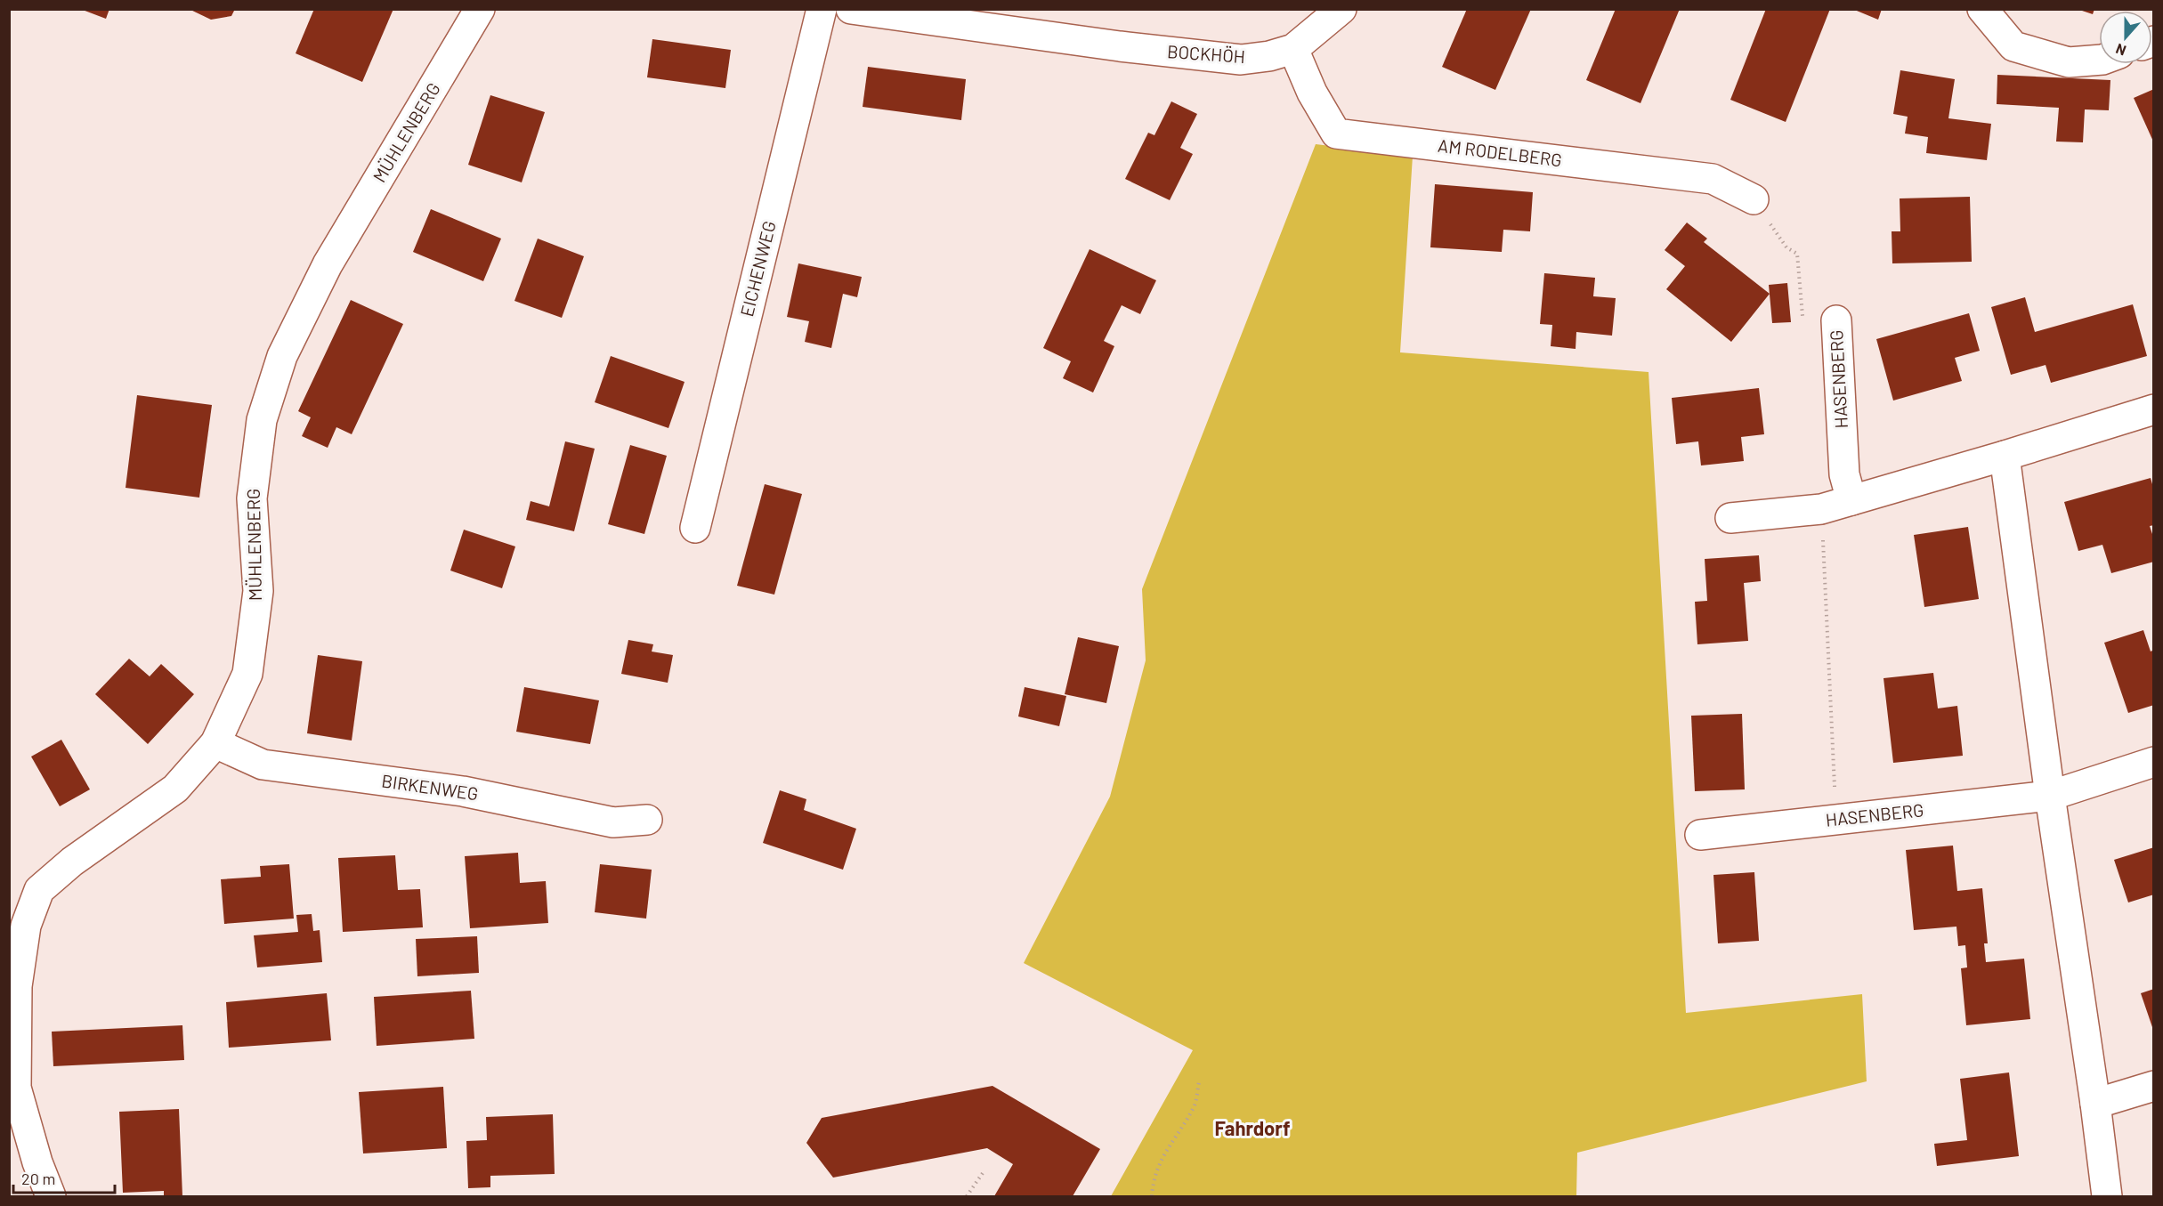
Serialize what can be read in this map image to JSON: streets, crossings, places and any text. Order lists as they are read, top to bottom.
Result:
{
  "streets": {
    "street": [
      "BOCKHÖH",
      "MÜHLENBERG",
      "AM RODELBERG",
      "EICHENWEG",
      "HASENBERG",
      "BIRKENWEG"
    ]
  },
  "crossings": [
    ["BOCKHÖH", "AM RODELBERG"],
    ["MÜHLENBERG", "BIRKENWEG"]
  ],
  "districts": ["Fahrdorf"],
  "scale_bar": "20 m",
  "north": "bottom"
}
